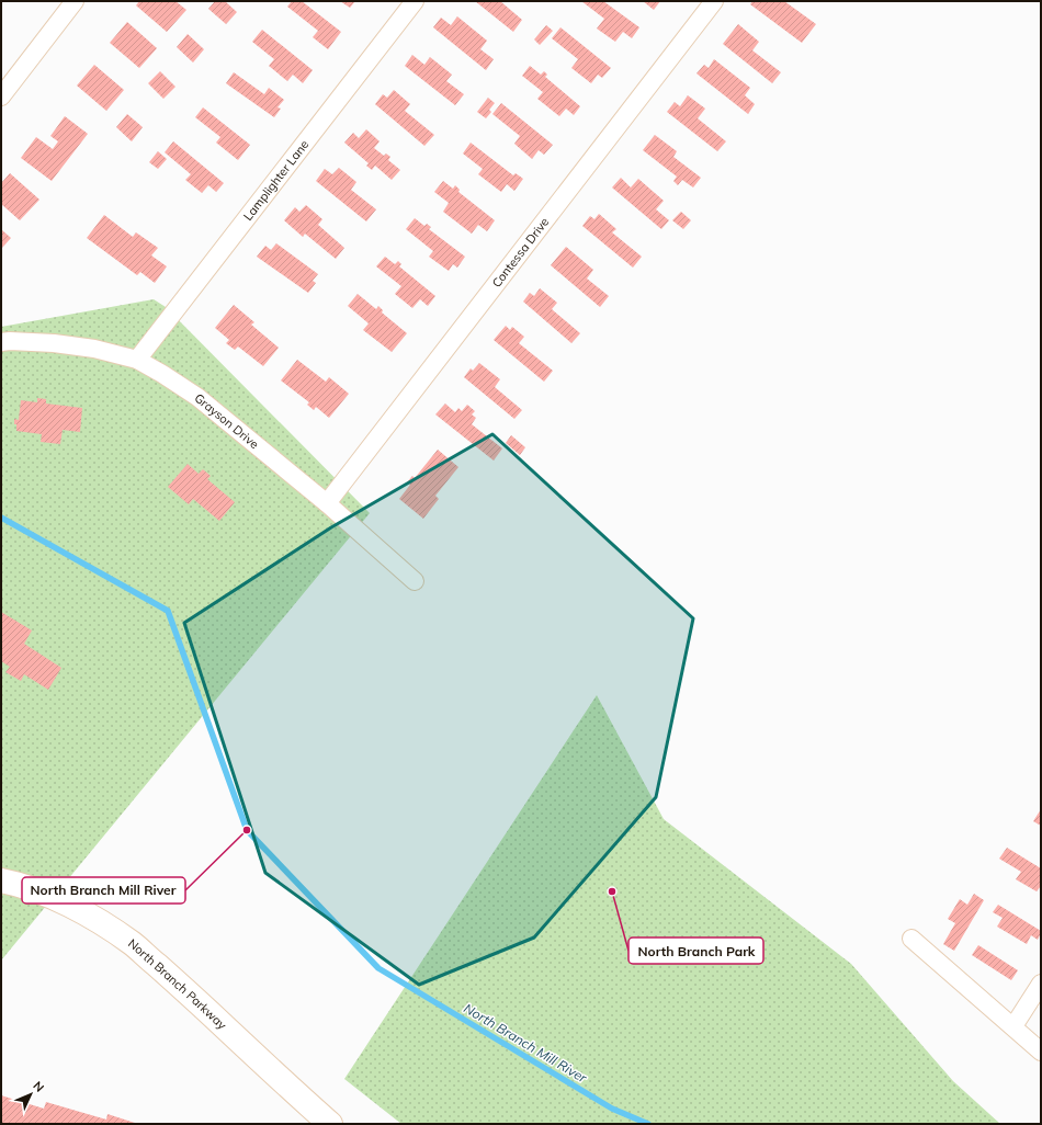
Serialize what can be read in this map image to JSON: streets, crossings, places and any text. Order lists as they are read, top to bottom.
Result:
{
  "streets": {
    "street": [
      "Lamplighter Lane",
      "Contessa Drive",
      "Grayson Drive",
      "North Branch Parkway"
    ]
  },
  "crossings": [
    ["Lamplighter Lane", "Grayson Drive"],
    ["Contessa Drive", "Grayson Drive"]
  ],
  "water": ["North Branch Mill River"],
  "places": ["North Branch Mill River", "North Branch Park"],
  "north": "top right"
}
